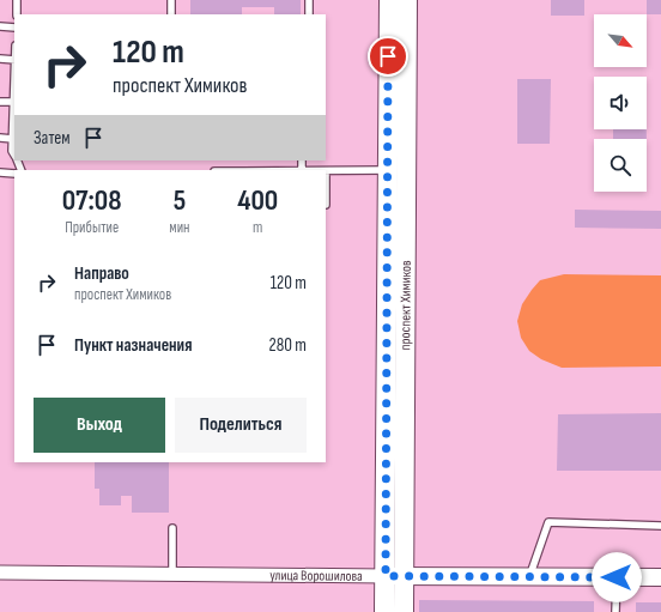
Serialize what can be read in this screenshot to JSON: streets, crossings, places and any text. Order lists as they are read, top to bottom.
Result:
{
  "streets": {
    "main road": ["проспект Химиков"],
    "street": ["улица Ворошилова"]
  },
  "crossings": [
    ["проспект Химиков", "улица Ворошилова"]
  ],
  "north": "bottom right",
  "page": {
    "turn": ["120 m", "проспект Химиков"],
    "then": "Затем",
    "eta": [
      "07:08",
      "Прибытие",
      "5",
      "мин",
      "400",
      "m"
    ],
    "list": [
      {
        "name": "Направо",
        "note": "проспект Химиков",
        "value": "120 m"
      },
      {
        "name": "Пункт назначения",
        "value": "280 m"
      }
    ],
    "buttons": ["Выход", "Поделиться"]
  }
}
